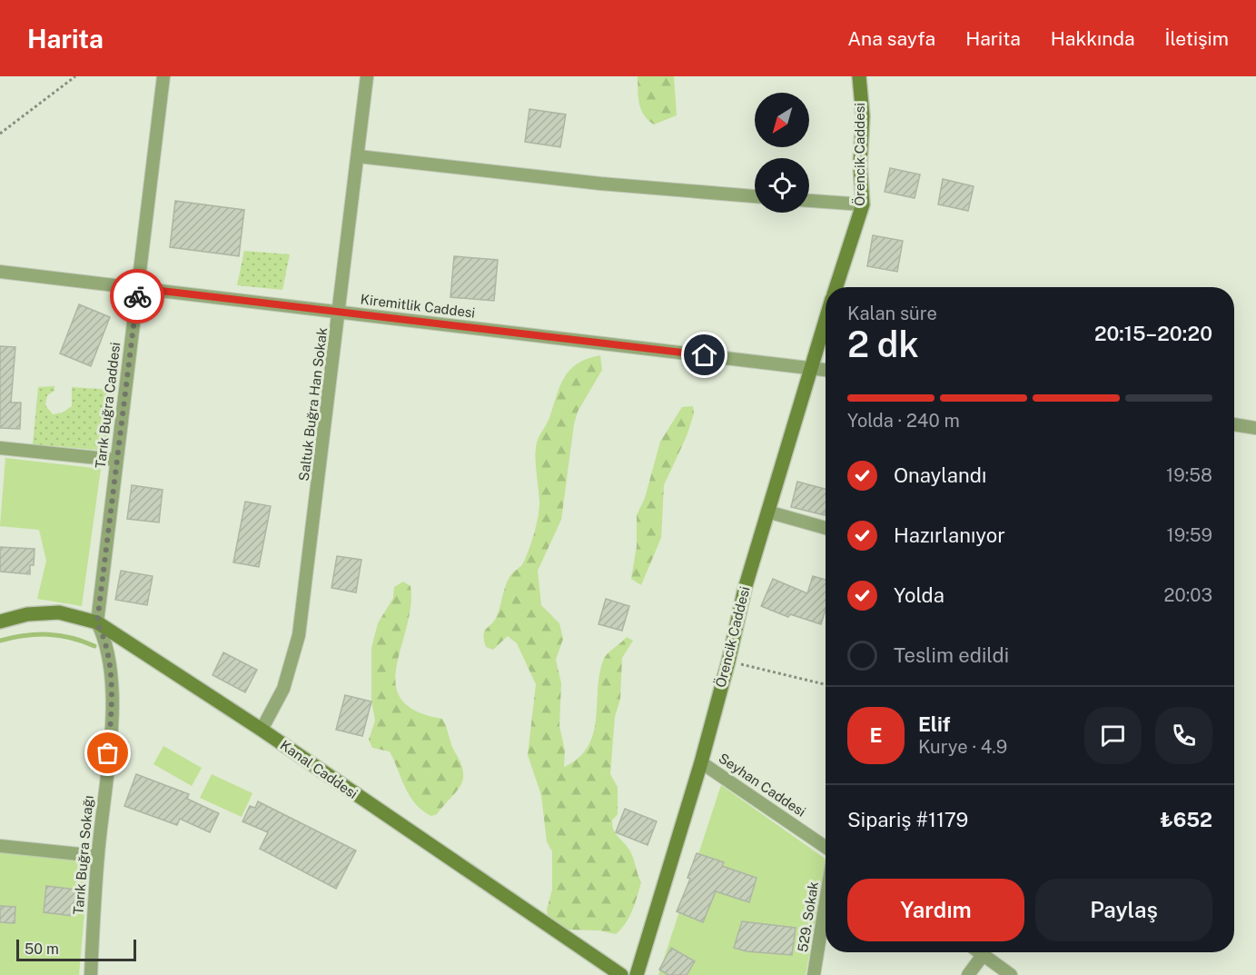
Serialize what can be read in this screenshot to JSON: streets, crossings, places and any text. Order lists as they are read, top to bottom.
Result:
{
  "streets": {
    "street": [
      "Örencik Caddesi",
      "Kiremitlik Caddesi",
      "Saltuk Buğra Han Sokak",
      "Tarık Buğra Caddesi",
      "Kanal Caddesi",
      "Seyhan Caddesi",
      "Tarık Buğra Sokağı",
      "529. Sokak"
    ]
  },
  "crossings": [
    ["Örencik Caddesi", "Kiremitlik Caddesi"],
    ["Örencik Caddesi", "Seyhan Caddesi"],
    ["Kiremitlik Caddesi", "Saltuk Buğra Han Sokak"],
    ["Kiremitlik Caddesi", "Tarık Buğra Caddesi"],
    ["Saltuk Buğra Han Sokak", "Kanal Caddesi"],
    ["Tarık Buğra Caddesi", "Kanal Caddesi"],
    ["Tarık Buğra Caddesi", "Tarık Buğra Sokağı"],
    ["Kanal Caddesi", "Tarık Buğra Sokağı"]
  ],
  "scale_bar": "50 m",
  "north": "bottom left",
  "page": {
    "header": "Harita",
    "nav": [
      "Ana sayfa",
      "Harita",
      "Hakkında",
      "İletişim"
    ],
    "heading": ["2 dk", "Kalan süre", "20:15–20:20"],
    "panel": [
      "Elif",
      "Kurye · 4.9",
      "Sipariş #1179",
      "₺652"
    ],
    "bar": "Yolda · 240 m",
    "list": [
      ["Onaylandı", "19:58"],
      ["Hazırlanıyor", "19:59"],
      ["Yolda", "20:03"],
      "Teslim edildi"
    ],
    "round": "E",
    "buttons": ["Yardım", "Paylaş"],
    "scale": "50 m"
  }
}
